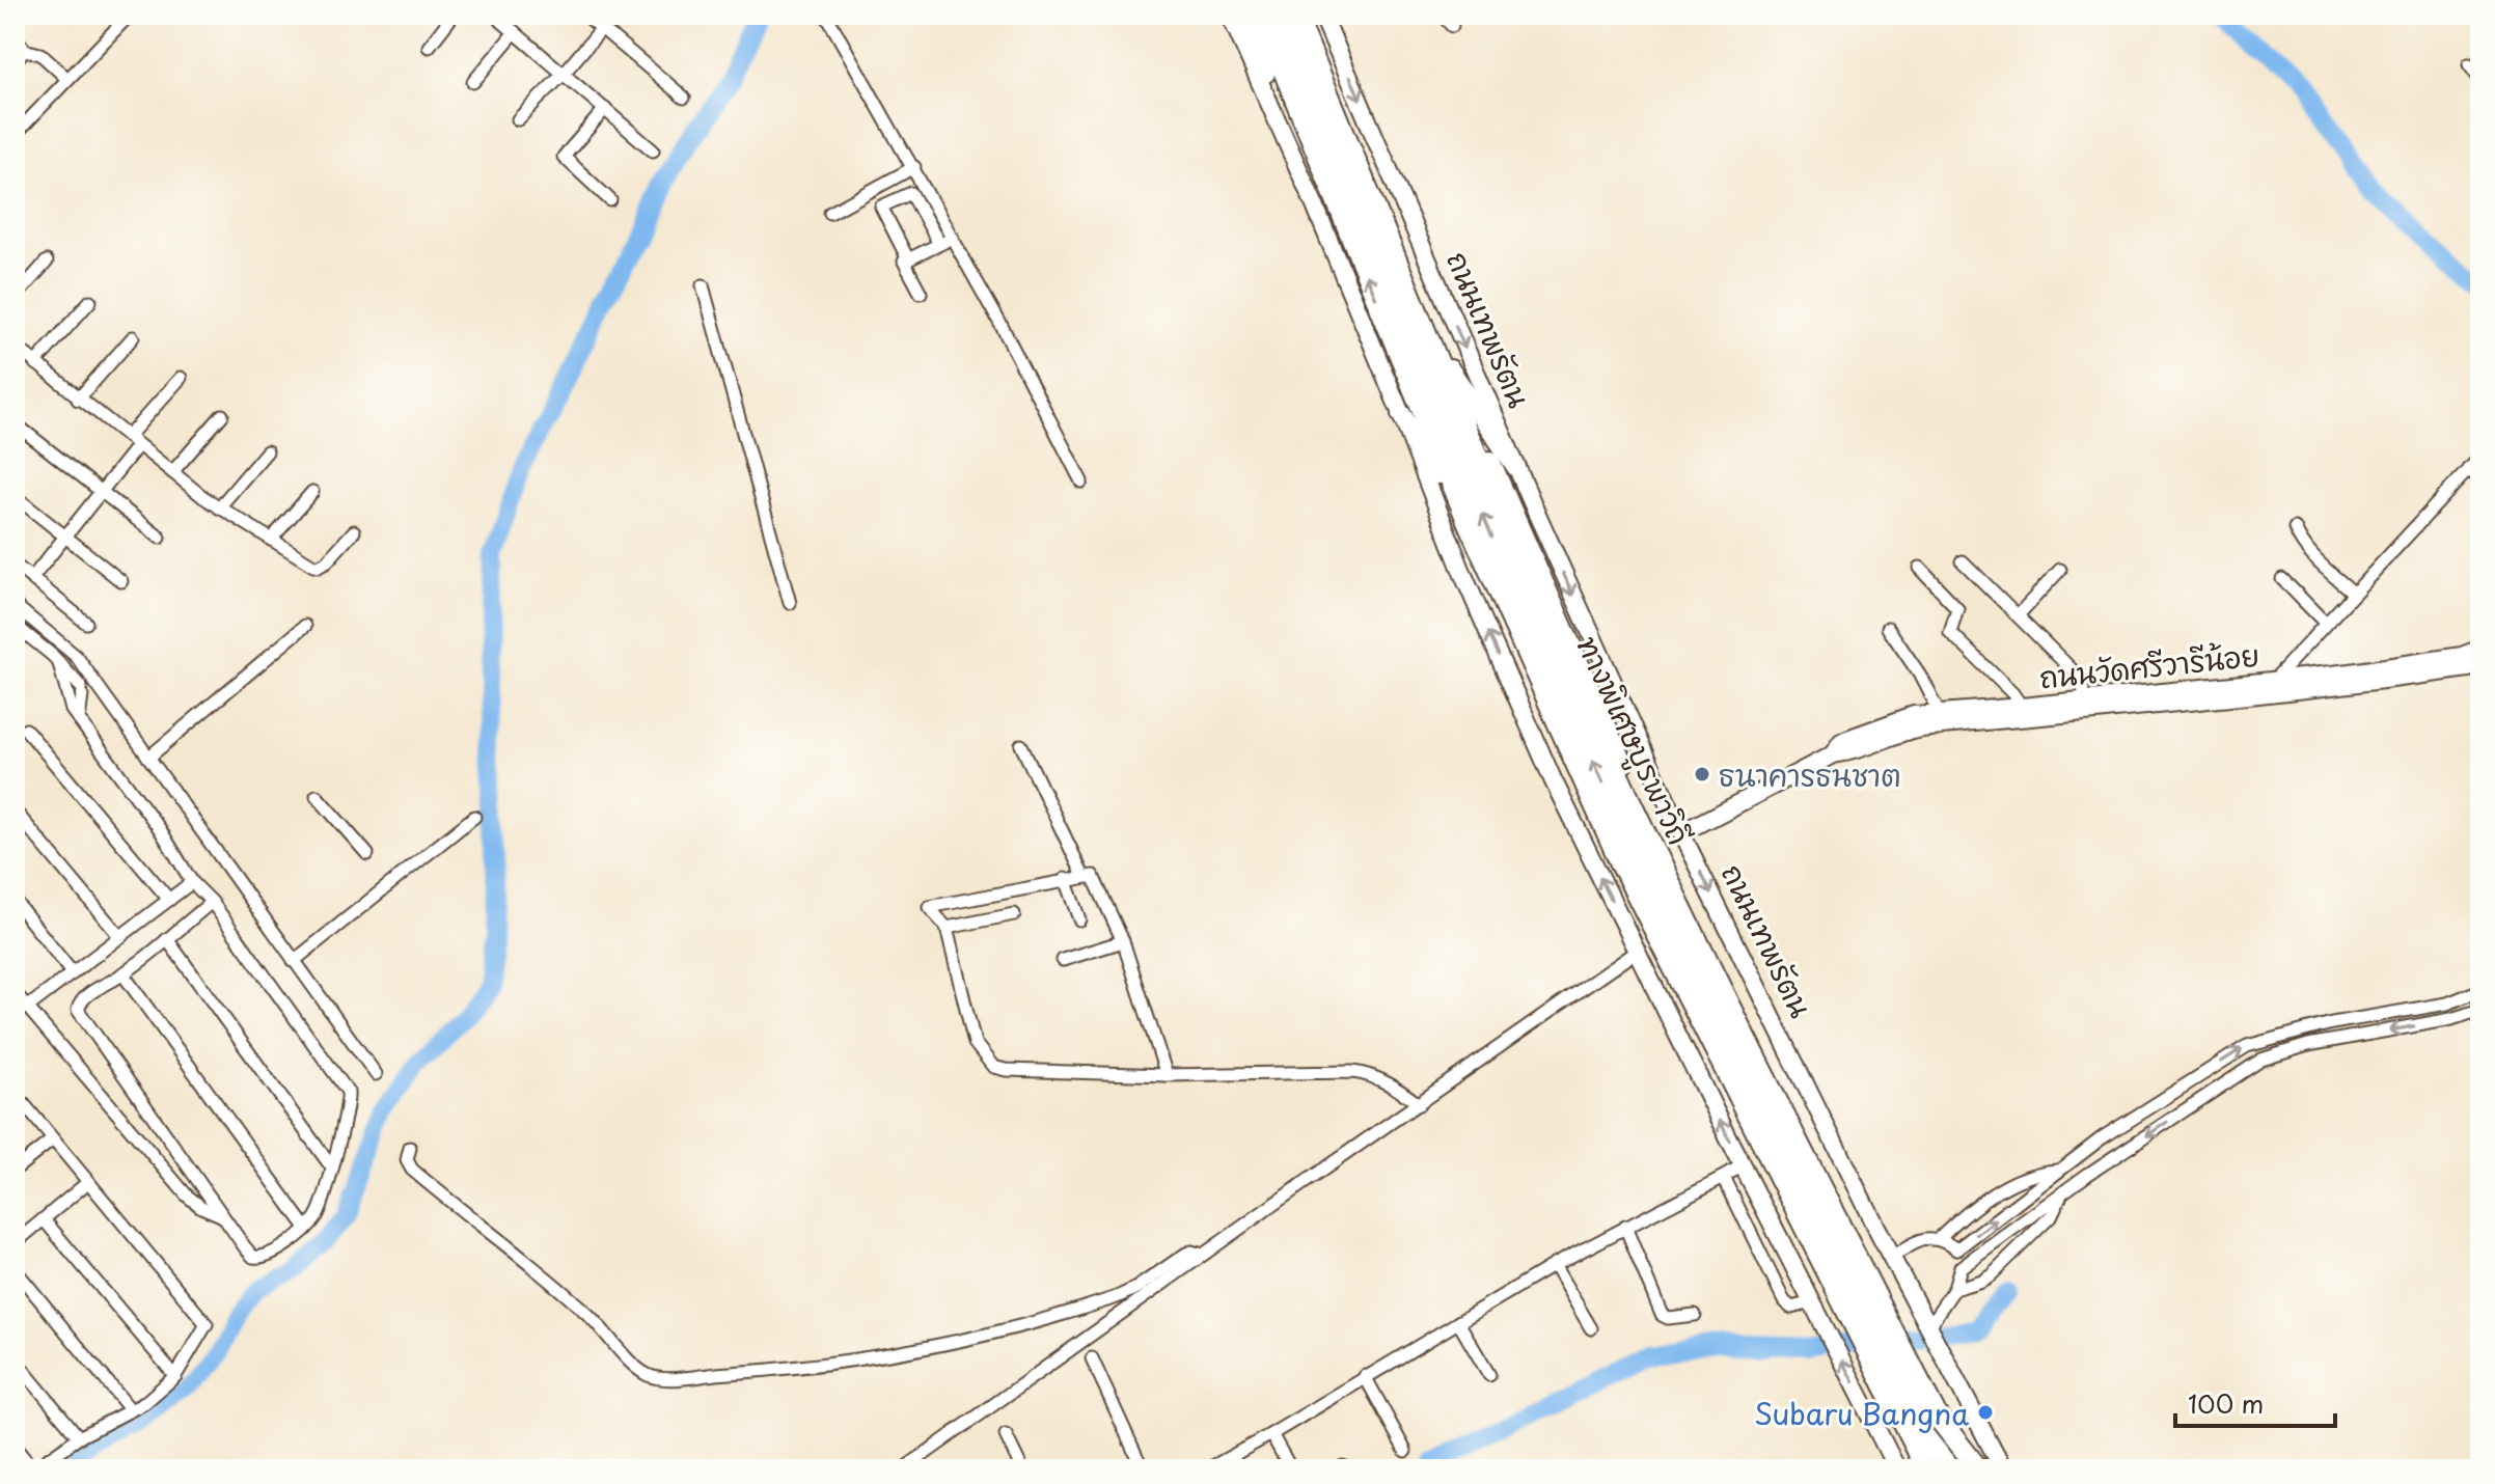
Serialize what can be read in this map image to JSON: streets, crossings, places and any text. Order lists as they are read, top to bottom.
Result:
{
  "streets": {
    "highway": ["ถนนเทพรัตน", "ทางพิเศษบูรพาวิถี"],
    "main road": ["ถนนวัดศรีวารีน้อย"]
  },
  "crossings": [
    ["ถนนเทพรัตน", "ถนนวัดศรีวารีน้อย"],
    ["ถนนเทพรัตน", "ทางพิเศษบูรพาวิถี"]
  ],
  "places": ["ธนาคารธนชาต", "Subaru Bangna"],
  "scale_bar": "100 m"
}
